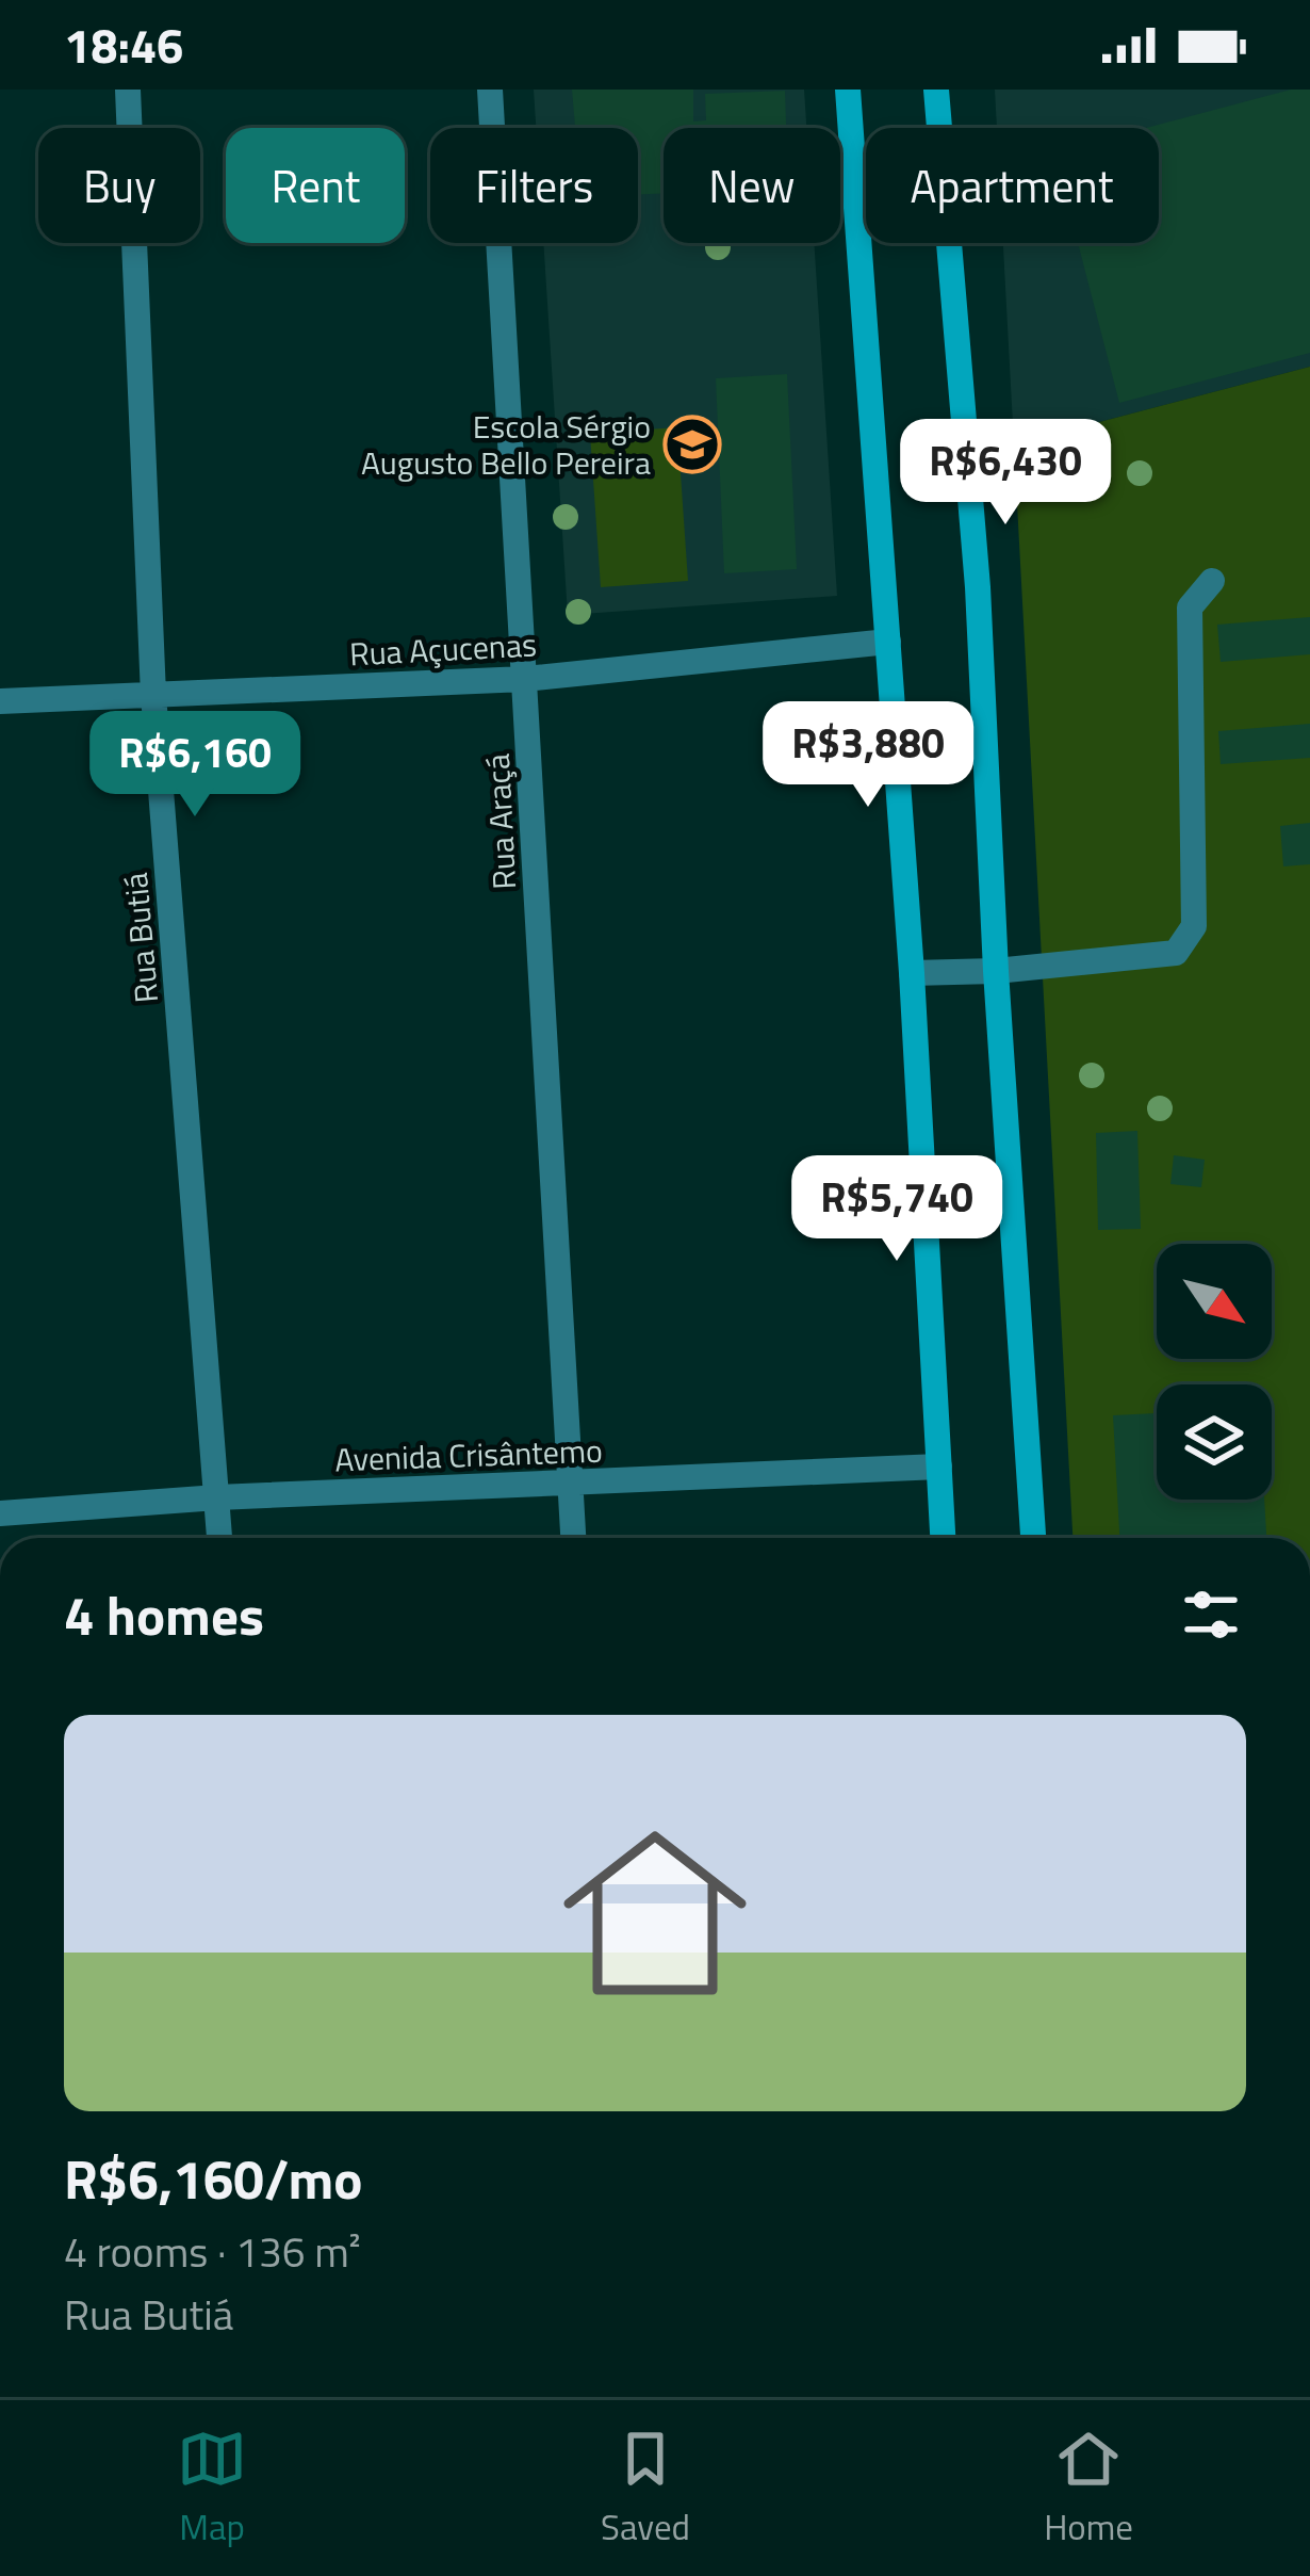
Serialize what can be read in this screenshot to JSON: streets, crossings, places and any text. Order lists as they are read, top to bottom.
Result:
{
  "streets": {
    "street": [
      "Rua Açucenas",
      "Rua Araçá",
      "Rua Butiá",
      "Avenida Crisântemo"
    ]
  },
  "crossings": [
    ["Rua Açucenas", "Rua Araçá"],
    ["Rua Açucenas", "Rua Butiá"],
    ["Rua Araçá", "Avenida Crisântemo"],
    ["Rua Butiá", "Avenida Crisântemo"]
  ],
  "places": {
    "school or university": ["Escola Sérgio Augusto Bello Pereira"]
  },
  "north": "bottom right",
  "page": {
    "status": "18:46",
    "chip": [
      "Buy",
      "Rent",
      "Filters",
      "New",
      "Apartment"
    ],
    "price": [
      "R$6,430",
      "R$3,880",
      "R$6,160",
      "R$5,740"
    ],
    "heading": "4 homes",
    "list": [
      {
        "name": "R$6,160/mo",
        "note": "4 rooms · 136 m² · Rua Butiá"
      }
    ],
    "tabs": ["Map", "Saved", "Home"]
  }
}
